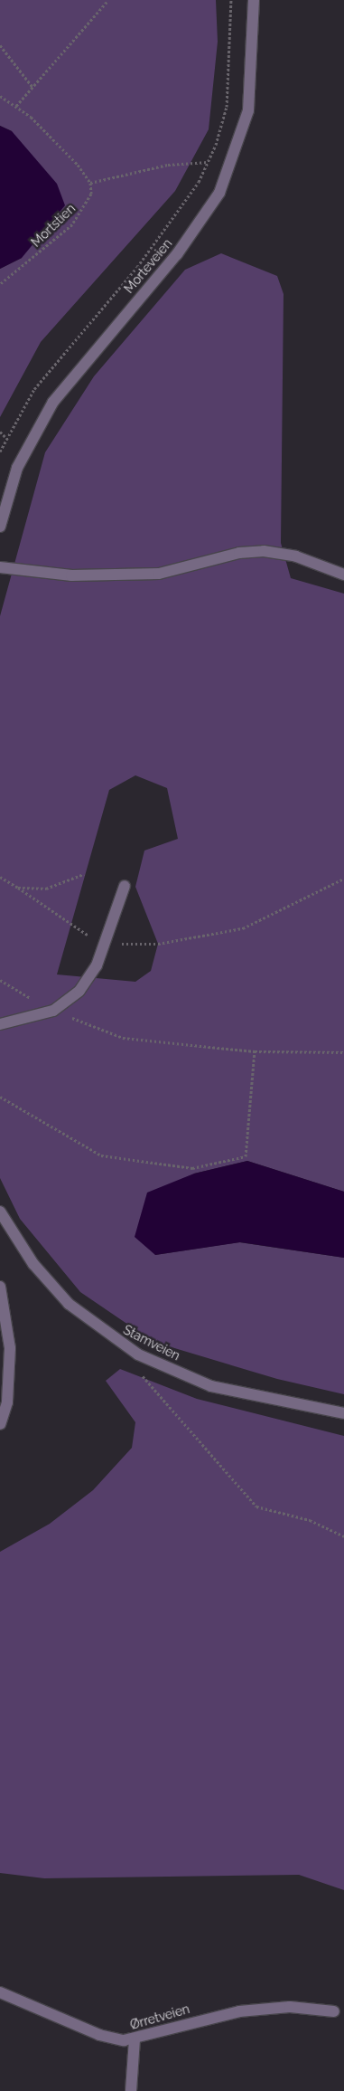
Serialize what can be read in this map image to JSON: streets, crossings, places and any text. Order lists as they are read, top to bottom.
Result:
{
  "streets": {
    "street": ["Morteveien", "Stamveien", "Ørretveien"],
    "path": ["Mortstien"]
  }
}
